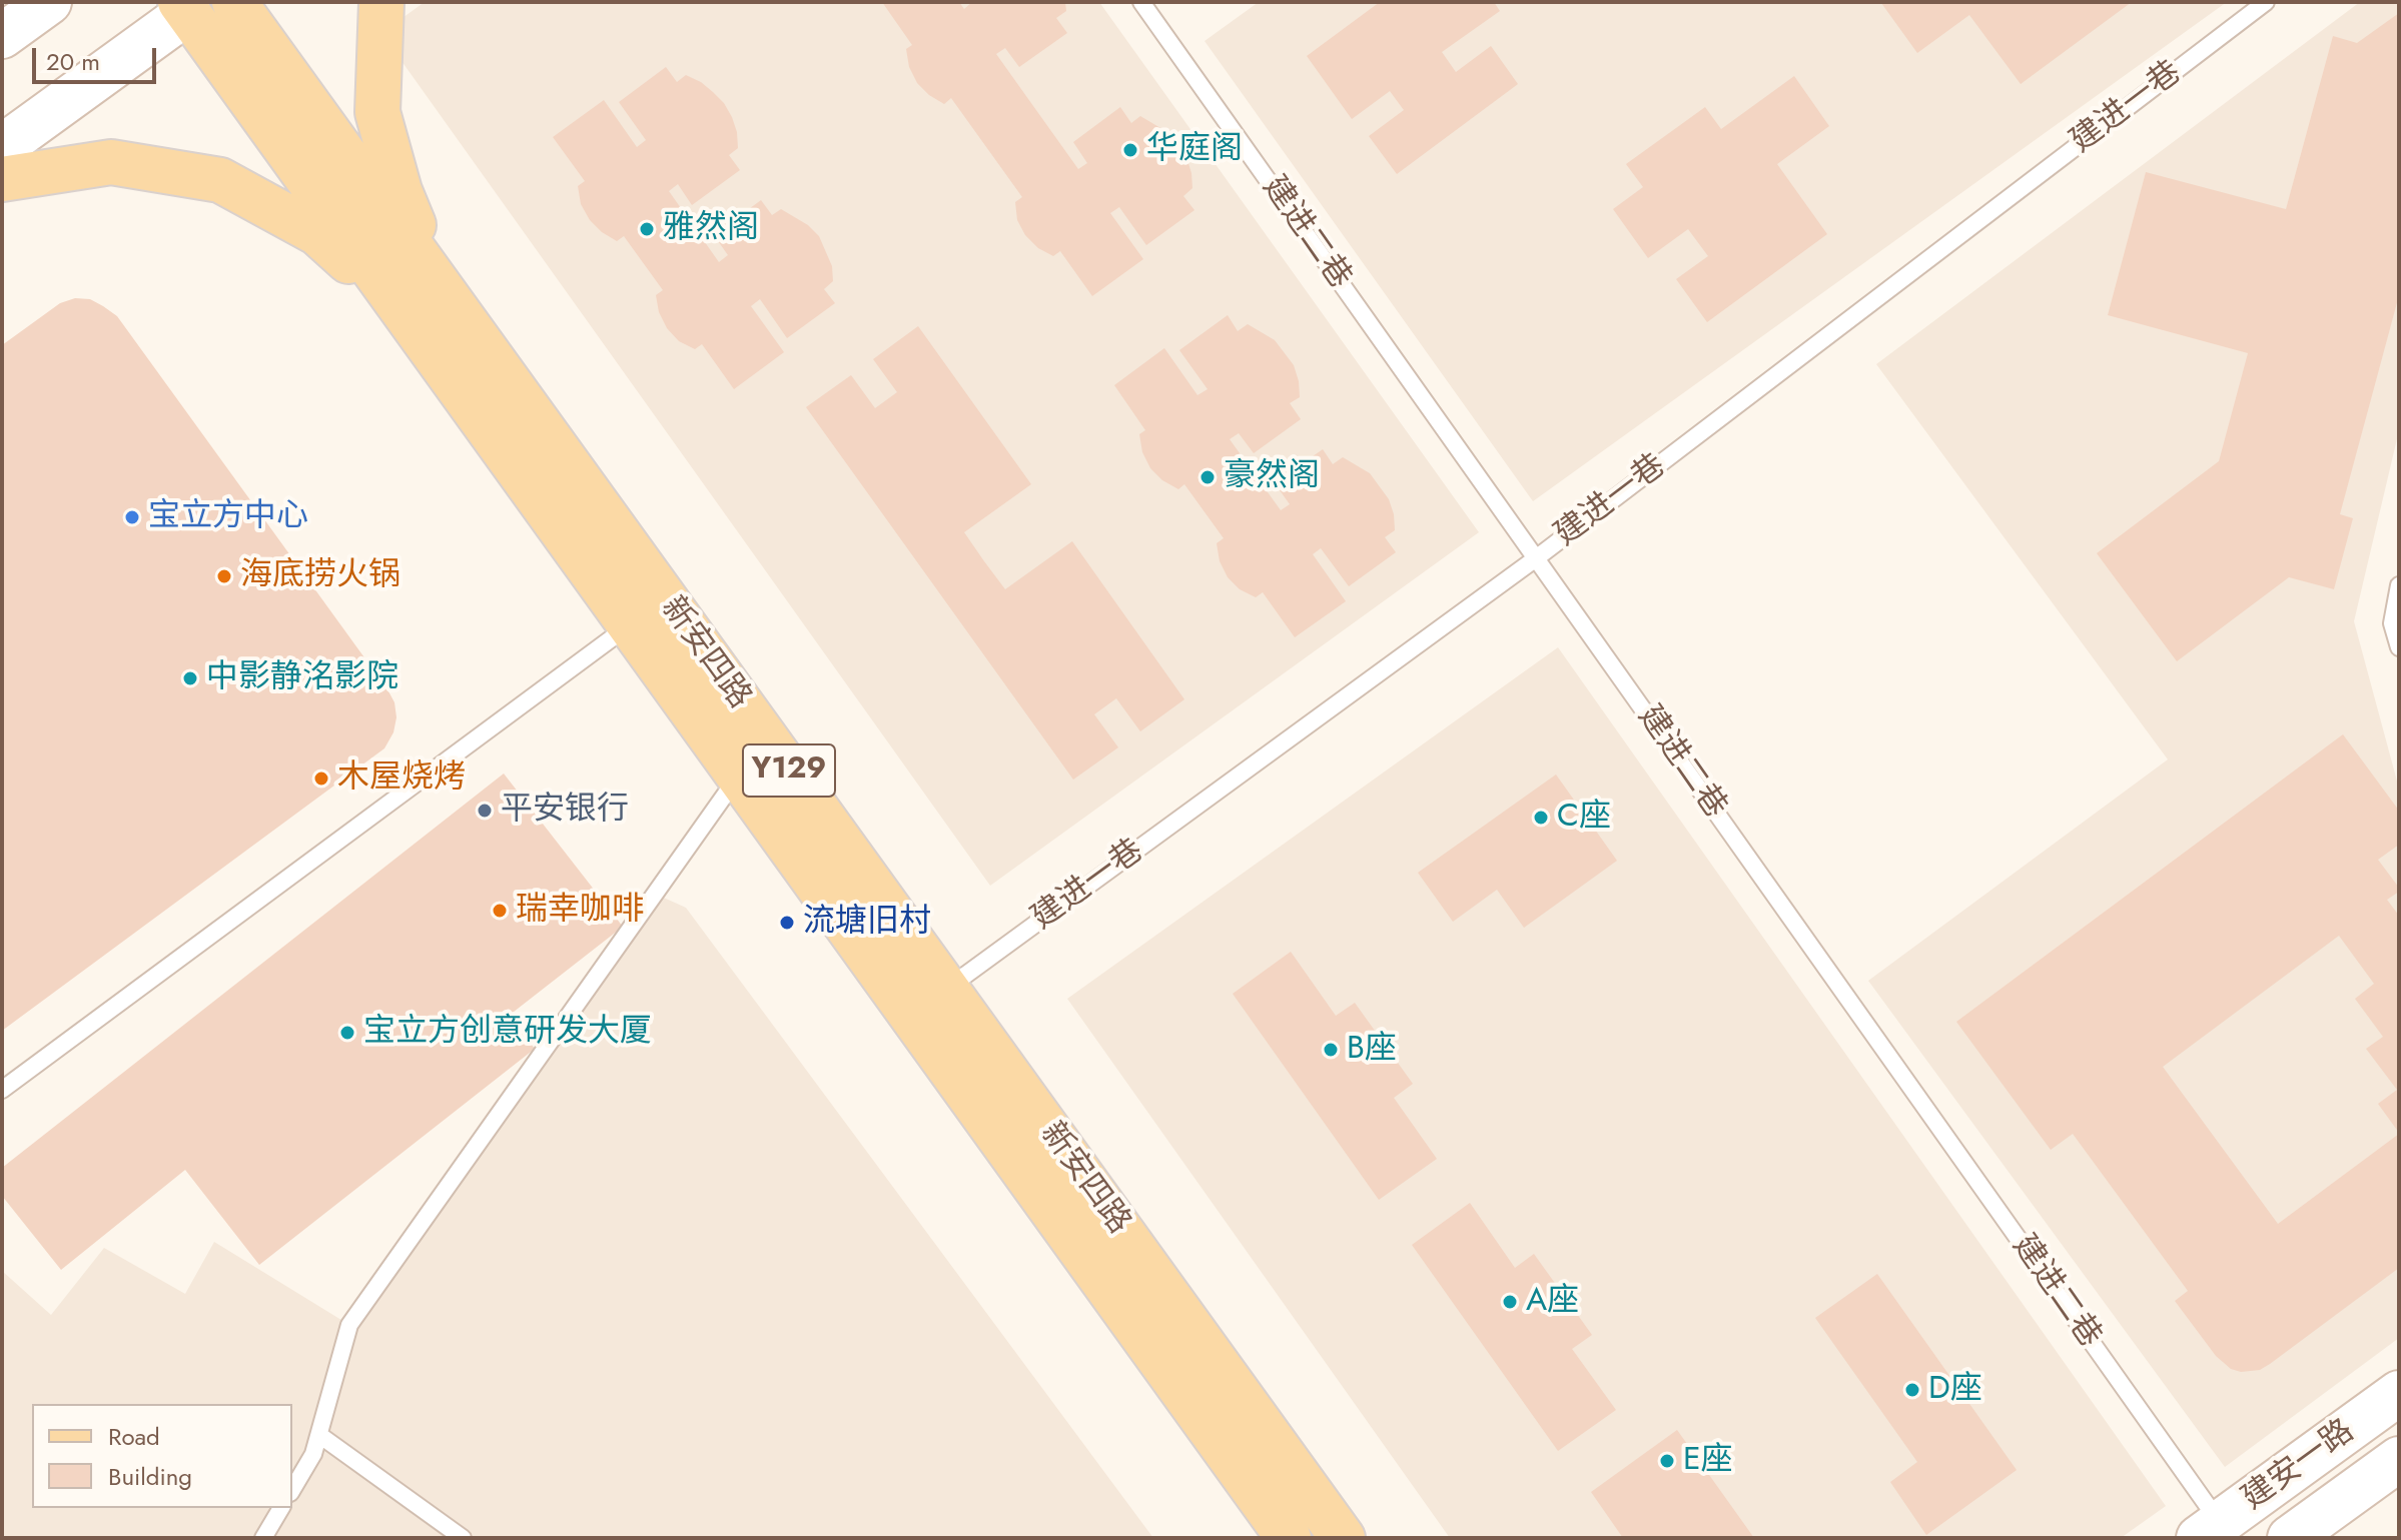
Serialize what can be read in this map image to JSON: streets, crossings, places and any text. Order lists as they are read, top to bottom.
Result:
{
  "streets": {
    "main road": ["新安四路", "Y129", "建安一路"],
    "lane": ["建进一巷", "建进二巷"]
  },
  "crossings": [
    ["建进一巷", "建进二巷"],
    ["建进一巷", "新安四路"],
    ["建进二巷", "建安一路"]
  ],
  "places": [
    "华庭阁",
    "雅然阁",
    "豪然阁",
    "宝立方中心",
    "海底捞火锅",
    "中影静洺影院",
    "木屋烧烤",
    "平安银行",
    "C座",
    "瑞幸咖啡",
    "流塘旧村",
    "宝立方创意研发大厦",
    "B座",
    "A座",
    "D座",
    "E座"
  ],
  "legend": ["Road", "Building"],
  "scale_bar": "20 m"
}
